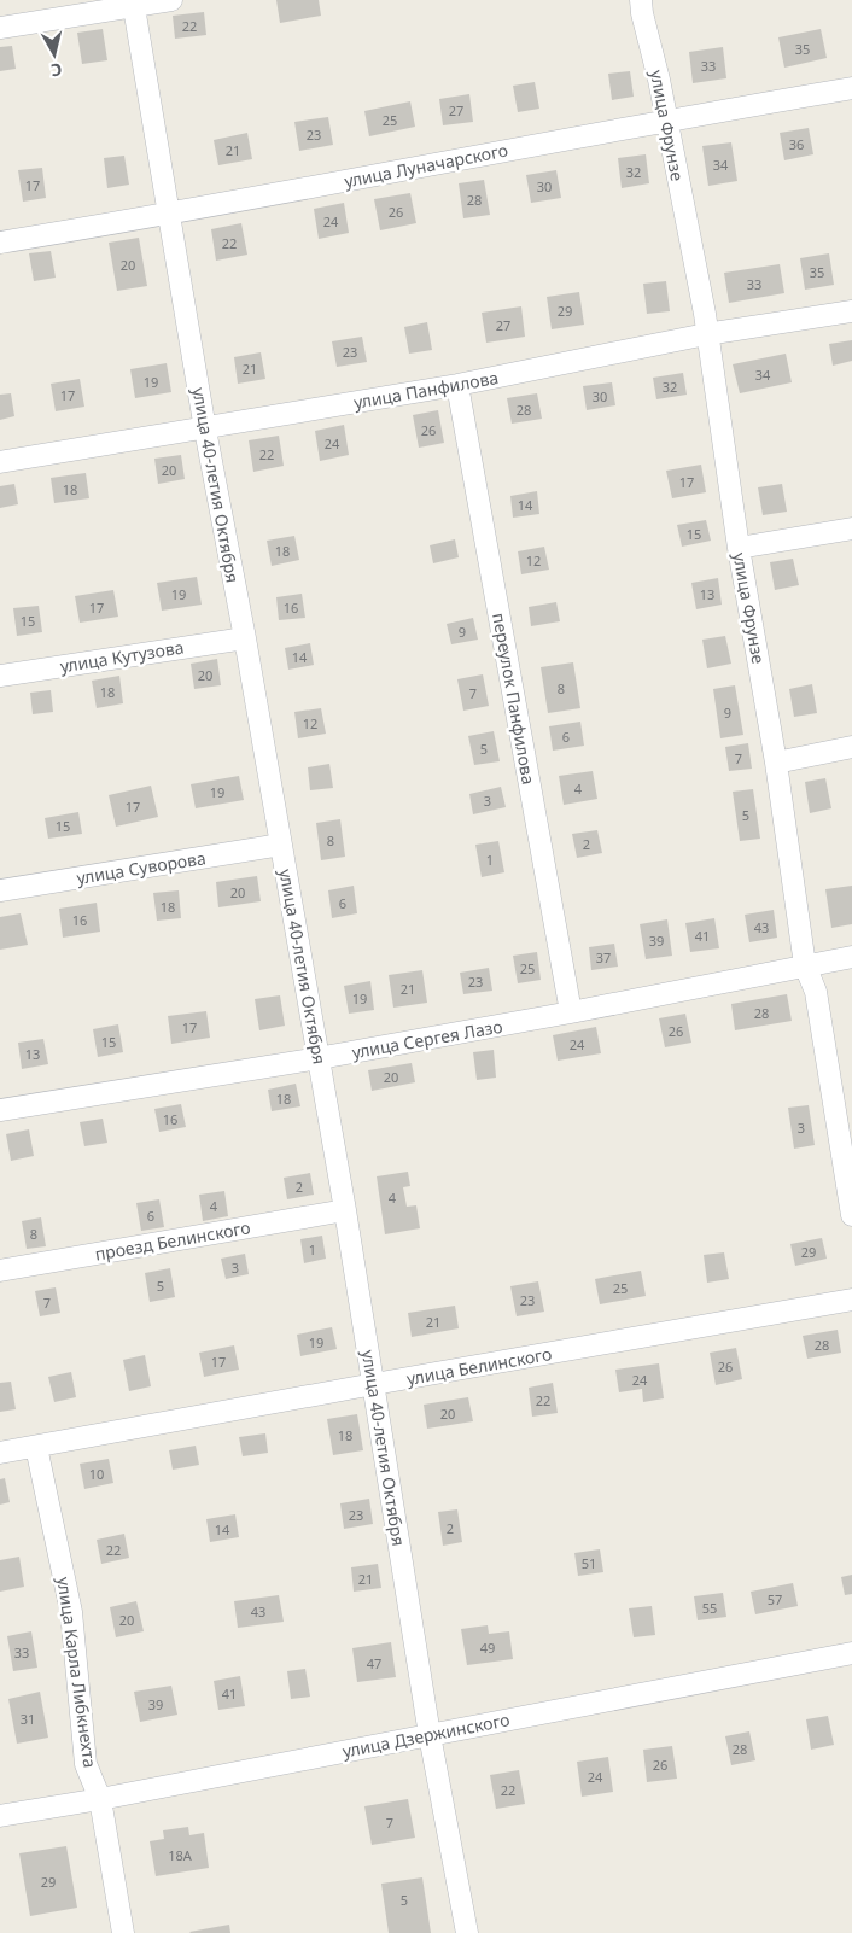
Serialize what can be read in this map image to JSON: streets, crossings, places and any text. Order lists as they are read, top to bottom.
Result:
{
  "streets": {
    "street": [
      "улица Фрунзе",
      "улица Луначарского",
      "улица Панфилова",
      "улица 40-летия Октября",
      "улица Кутузова",
      "переулок Панфилова",
      "улица Суворова",
      "улица Сергея Лазо",
      "проезд Белинского",
      "улица Белинского",
      "улица Карла Либкнехта",
      "улица Дзержинского"
    ]
  },
  "crossings": [
    ["улица Фрунзе", "улица Луначарского"],
    ["улица Фрунзе", "улица Панфилова"],
    ["улица Фрунзе", "улица Сергея Лазо"],
    ["улица Луначарского", "улица 40-летия Октября"],
    ["улица Панфилова", "улица 40-летия Октября"],
    ["улица Панфилова", "переулок Панфилова"],
    ["улица 40-летия Октября", "улица Кутузова"],
    ["улица 40-летия Октября", "улица Суворова"],
    ["улица 40-летия Октября", "улица Сергея Лазо"],
    ["улица 40-летия Октября", "проезд Белинского"],
    ["улица 40-летия Октября", "улица Белинского"],
    ["улица 40-летия Октября", "улица Дзержинского"],
    ["переулок Панфилова", "улица Сергея Лазо"],
    ["улица Белинского", "улица Карла Либкнехта"],
    ["улица Карла Либкнехта", "улица Дзержинского"]
  ],
  "house_numbers": [
    "22",
    "35",
    "33",
    "27",
    "25",
    "23",
    "36",
    "21",
    "34",
    "32",
    "17",
    "30",
    "28",
    "26",
    "24",
    "22",
    "20",
    "35",
    "33",
    "29",
    "27",
    "23",
    "21",
    "34",
    "19",
    "32",
    "17",
    "30",
    "28",
    "26",
    "24",
    "22",
    "20",
    "17",
    "18",
    "14",
    "15",
    "18",
    "12",
    "19",
    "13",
    "17",
    "16",
    "15",
    "9",
    "14",
    "20",
    "8",
    "18",
    "7",
    "9",
    "12",
    "6",
    "5",
    "7",
    "4",
    "19",
    "3",
    "17",
    "5",
    "15",
    "8",
    "2",
    "1",
    "20",
    "6",
    "18",
    "16",
    "43",
    "41",
    "39",
    "37",
    "25",
    "23",
    "21",
    "19",
    "28",
    "17",
    "26",
    "15",
    "24",
    "13",
    "20",
    "18",
    "16",
    "3",
    "2",
    "4",
    "4",
    "6",
    "8",
    "1",
    "29",
    "3",
    "5",
    "25",
    "23",
    "7",
    "21",
    "19",
    "28",
    "17",
    "26",
    "24",
    "22",
    "20",
    "18",
    "10",
    "23",
    "2",
    "14",
    "22",
    "51",
    "21",
    "57",
    "55",
    "43",
    "20",
    "49",
    "33",
    "47",
    "41",
    "39",
    "31",
    "28",
    "26",
    "24",
    "22",
    "7",
    "18А",
    "29",
    "5"
  ],
  "north": "bottom"
}
